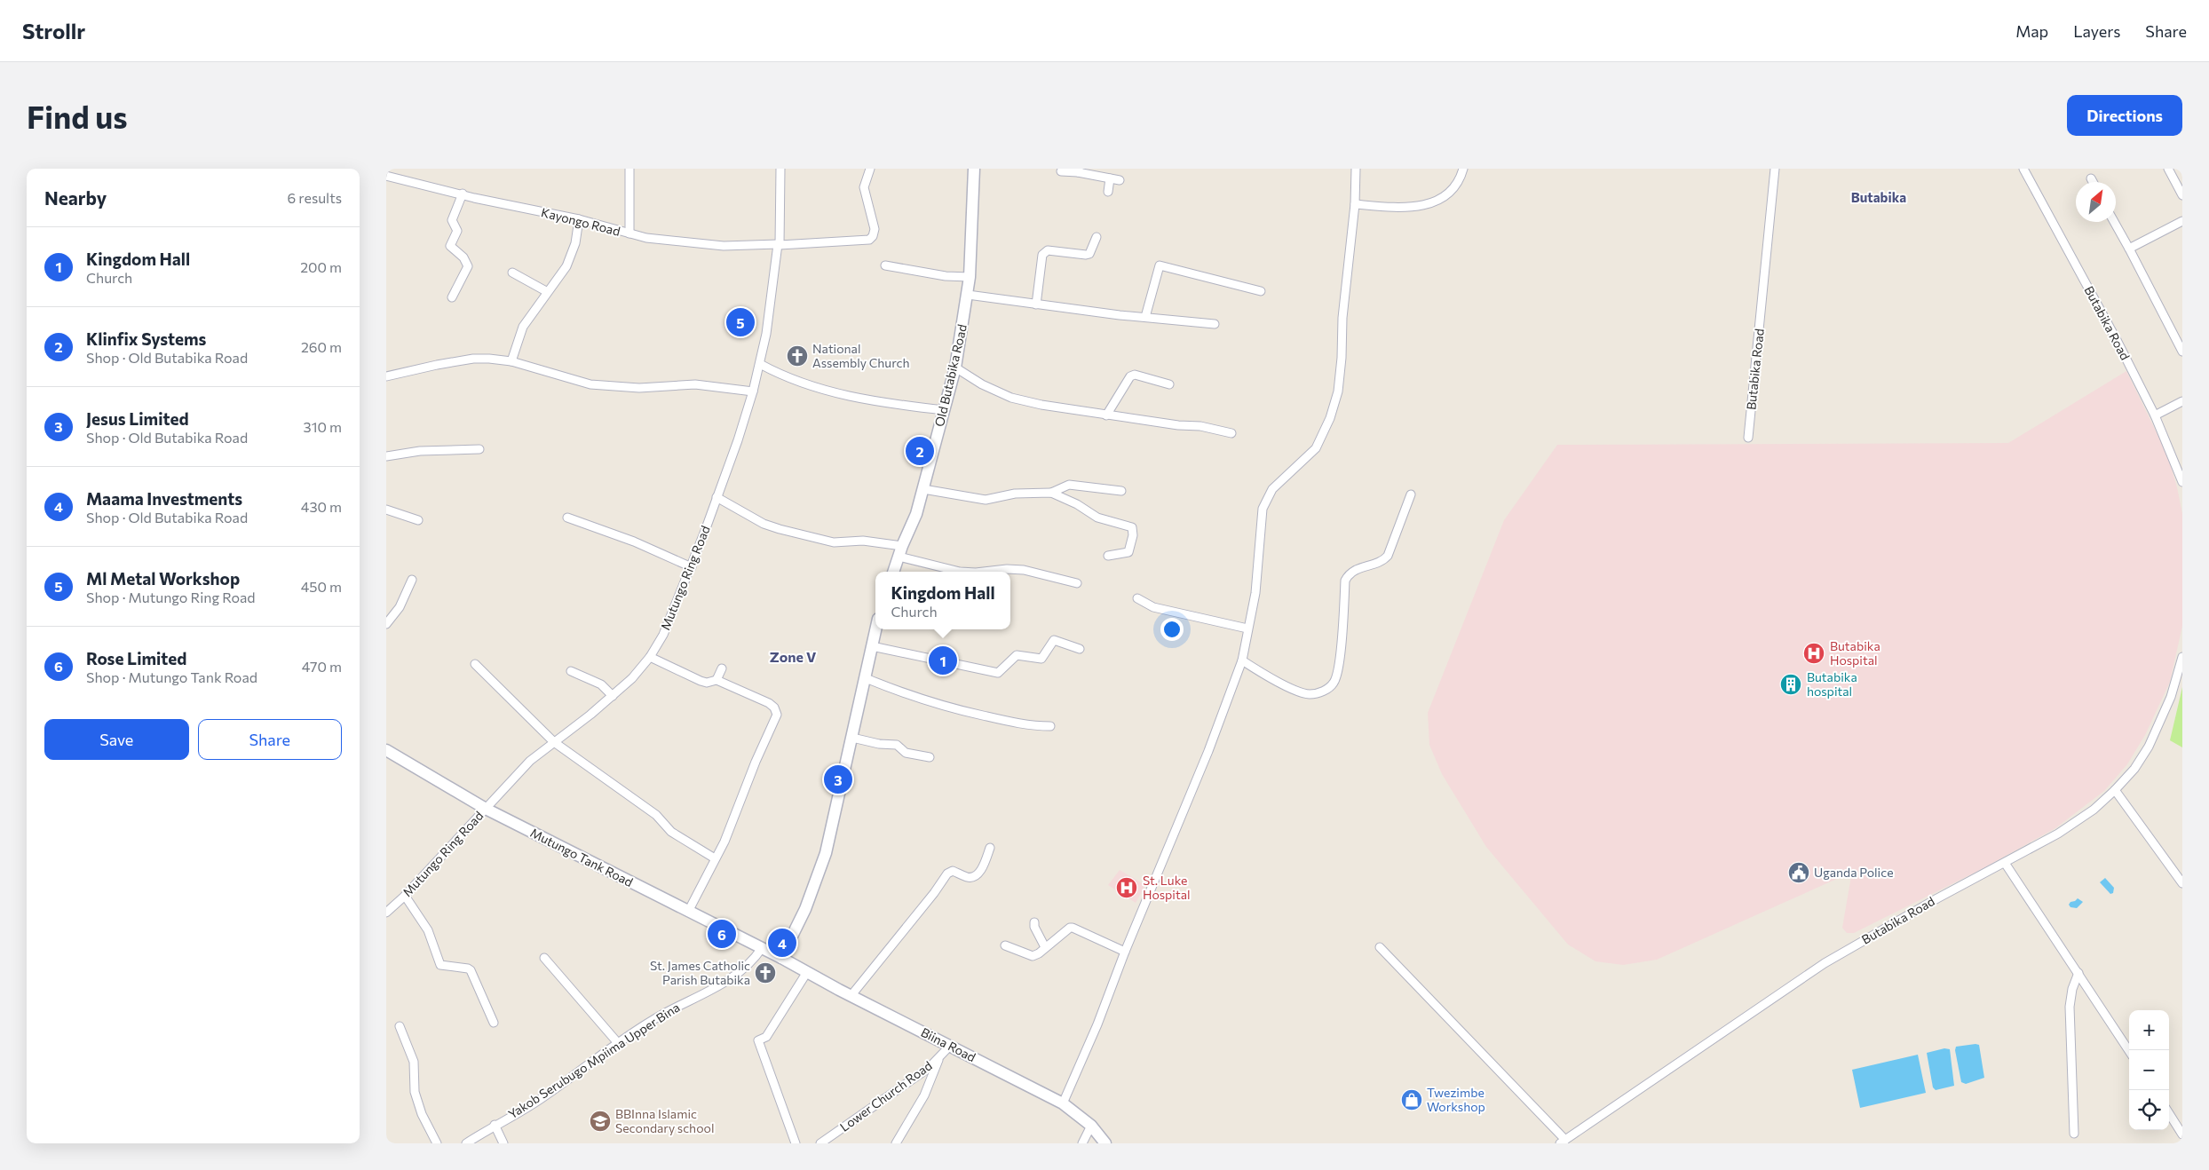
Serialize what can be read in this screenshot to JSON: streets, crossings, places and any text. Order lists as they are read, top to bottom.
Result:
{
  "streets": {
    "main road": ["Old Butabika Road", "Mutungo Tank Road", "Biina Road"],
    "street": [
      "Kayongo Road",
      "Butabika Road",
      "Mutungo Ring Road",
      "Yakob Serubugo Mpiima Upper Bina",
      "Lower Church Road"
    ]
  },
  "crossings": [
    ["Kayongo Road", "Mutungo Ring Road"],
    ["Mutungo Ring Road", "Mutungo Tank Road"],
    ["Mutungo Tank Road", "Biina Road"],
    ["Mutungo Tank Road", "Yakob Serubugo Mpiima Upper Bina"],
    ["Biina Road", "Lower Church Road"]
  ],
  "districts": ["Butabika", "Zone V"],
  "places": {
    "church": ["National Assembly Church", "St. James Catholic Parish Butabika"],
    "hospital": ["Butabika Hospital", "St. Luke Hospital"],
    "building": ["Butabika hospital"],
    "public building": ["Uganda Police"],
    "shop": ["Twezimbe Workshop"],
    "school or university": ["BBInna Islamic Secondary school"]
  },
  "north": "top right",
  "page": {
    "header": "Strollr",
    "nav": ["Map", "Layers", "Share"],
    "buttons": [
      "Directions",
      ["Save", "Share"]
    ],
    "title": "Find us",
    "heading": ["Nearby", "6 results"],
    "list": [
      {
        "mark": "1",
        "name": "Kingdom Hall",
        "note": "Church",
        "value": "200 m"
      },
      {
        "mark": "2",
        "name": "Klinfix Systems",
        "note": "Shop · Old Butabika Road",
        "value": "260 m"
      },
      {
        "mark": "3",
        "name": "Jesus Limited",
        "note": "Shop · Old Butabika Road",
        "value": "310 m"
      },
      {
        "mark": "4",
        "name": "Maama Investments",
        "note": "Shop · Old Butabika Road",
        "value": "430 m"
      },
      {
        "mark": "5",
        "name": "Ml Metal Workshop",
        "note": "Shop · Mutungo Ring Road",
        "value": "450 m"
      },
      {
        "mark": "6",
        "name": "Rose Limited",
        "note": "Shop · Mutungo Tank Road",
        "value": "470 m"
      }
    ],
    "pins": [
      "5",
      "2",
      "1",
      "3",
      "6",
      "4"
    ],
    "popup": ["Kingdom Hall", "Church"],
    "map_buttons": ["+", "−"]
  }
}
